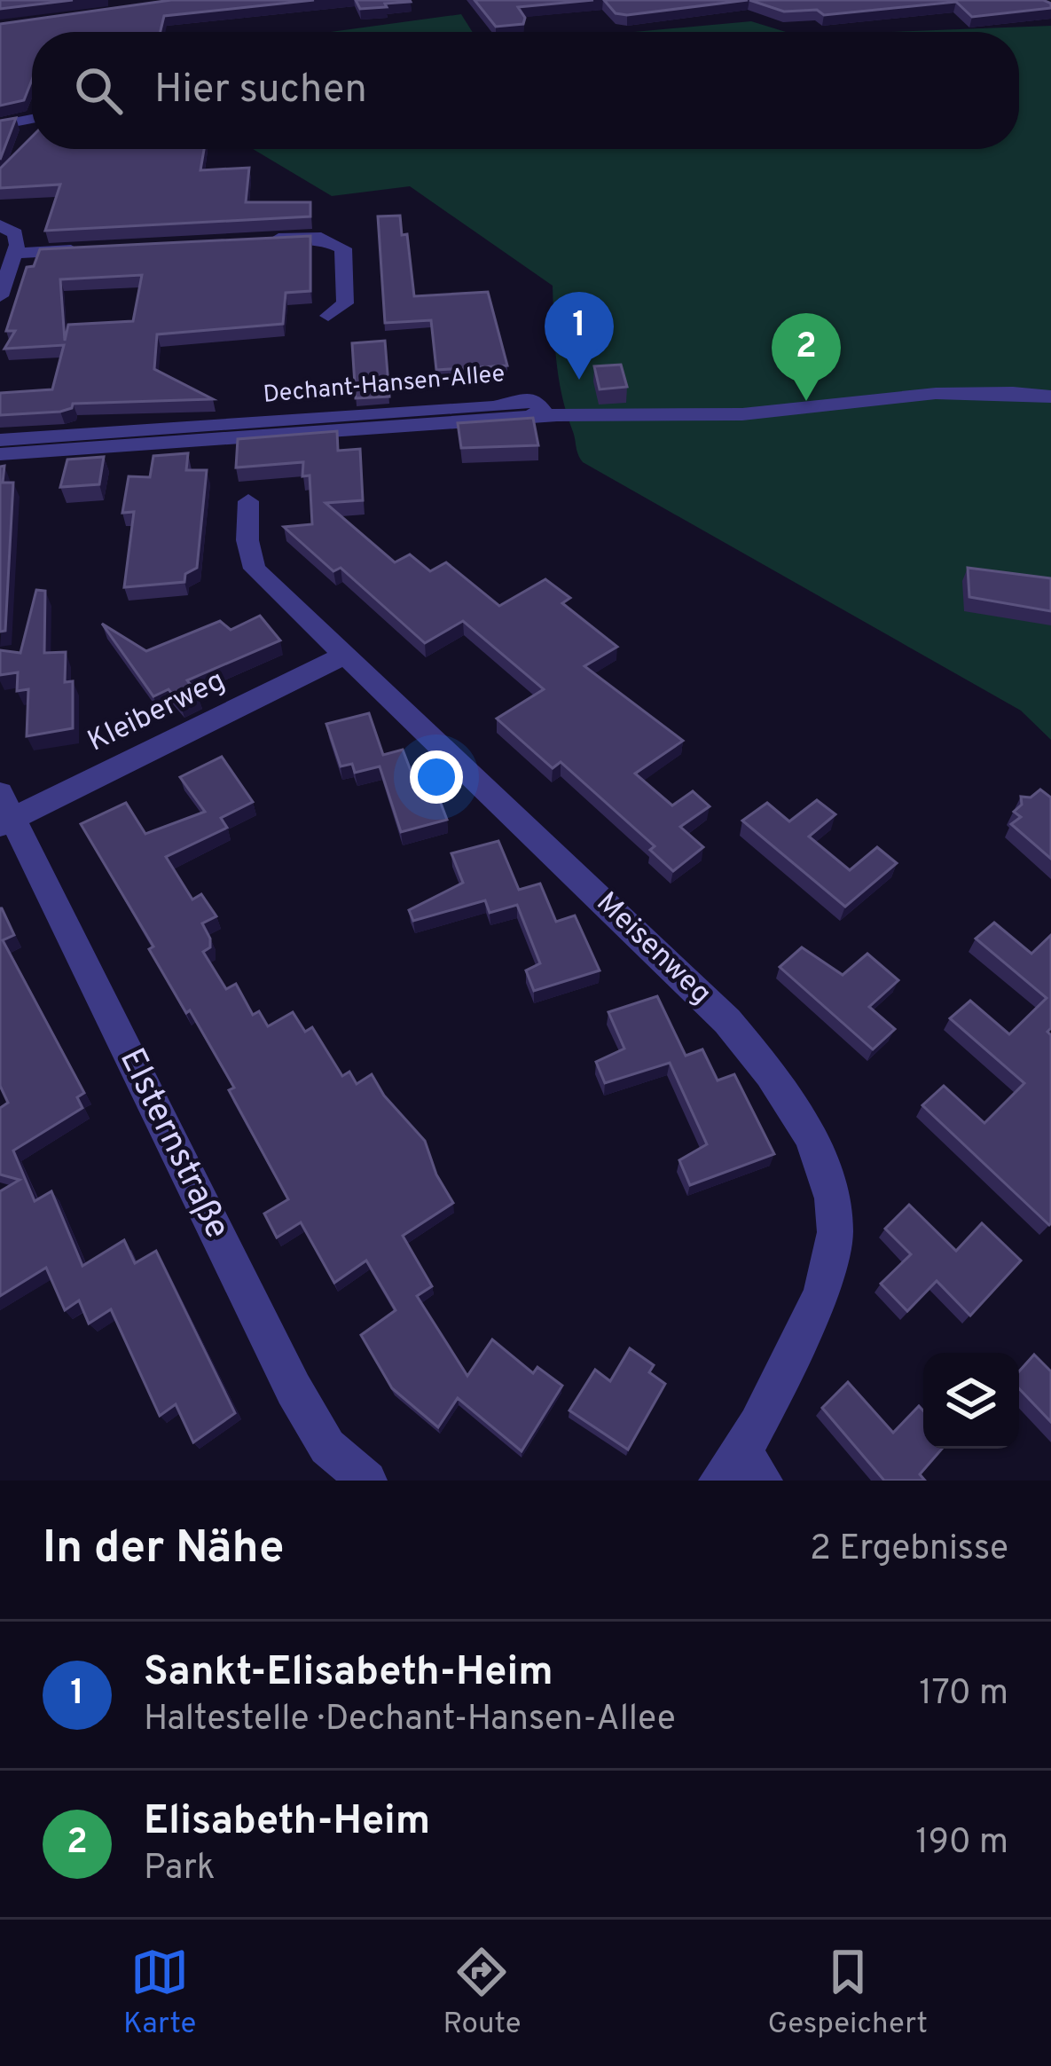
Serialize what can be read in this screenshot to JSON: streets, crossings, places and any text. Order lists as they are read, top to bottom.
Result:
{
  "streets": {
    "street": [
      "Dechant-Hansen-Allee",
      "Kleiberweg",
      "Meisenweg",
      "Elsternstraße"
    ]
  },
  "crossings": [
    ["Kleiberweg", "Meisenweg"],
    ["Kleiberweg", "Elsternstraße"]
  ],
  "page": {
    "search": "Hier suchen",
    "pins": ["1", "2"],
    "heading": ["In der Nähe", "2 Ergebnisse"],
    "list": [
      {
        "mark": "1",
        "name": "Sankt-Elisabeth-Heim",
        "note": "Haltestelle · Dechant-Hansen-Allee",
        "value": "170 m"
      },
      {
        "mark": "2",
        "name": "Elisabeth-Heim",
        "note": "Park",
        "value": "190 m"
      }
    ],
    "nav": ["Karte", "Route", "Gespeichert"]
  }
}
